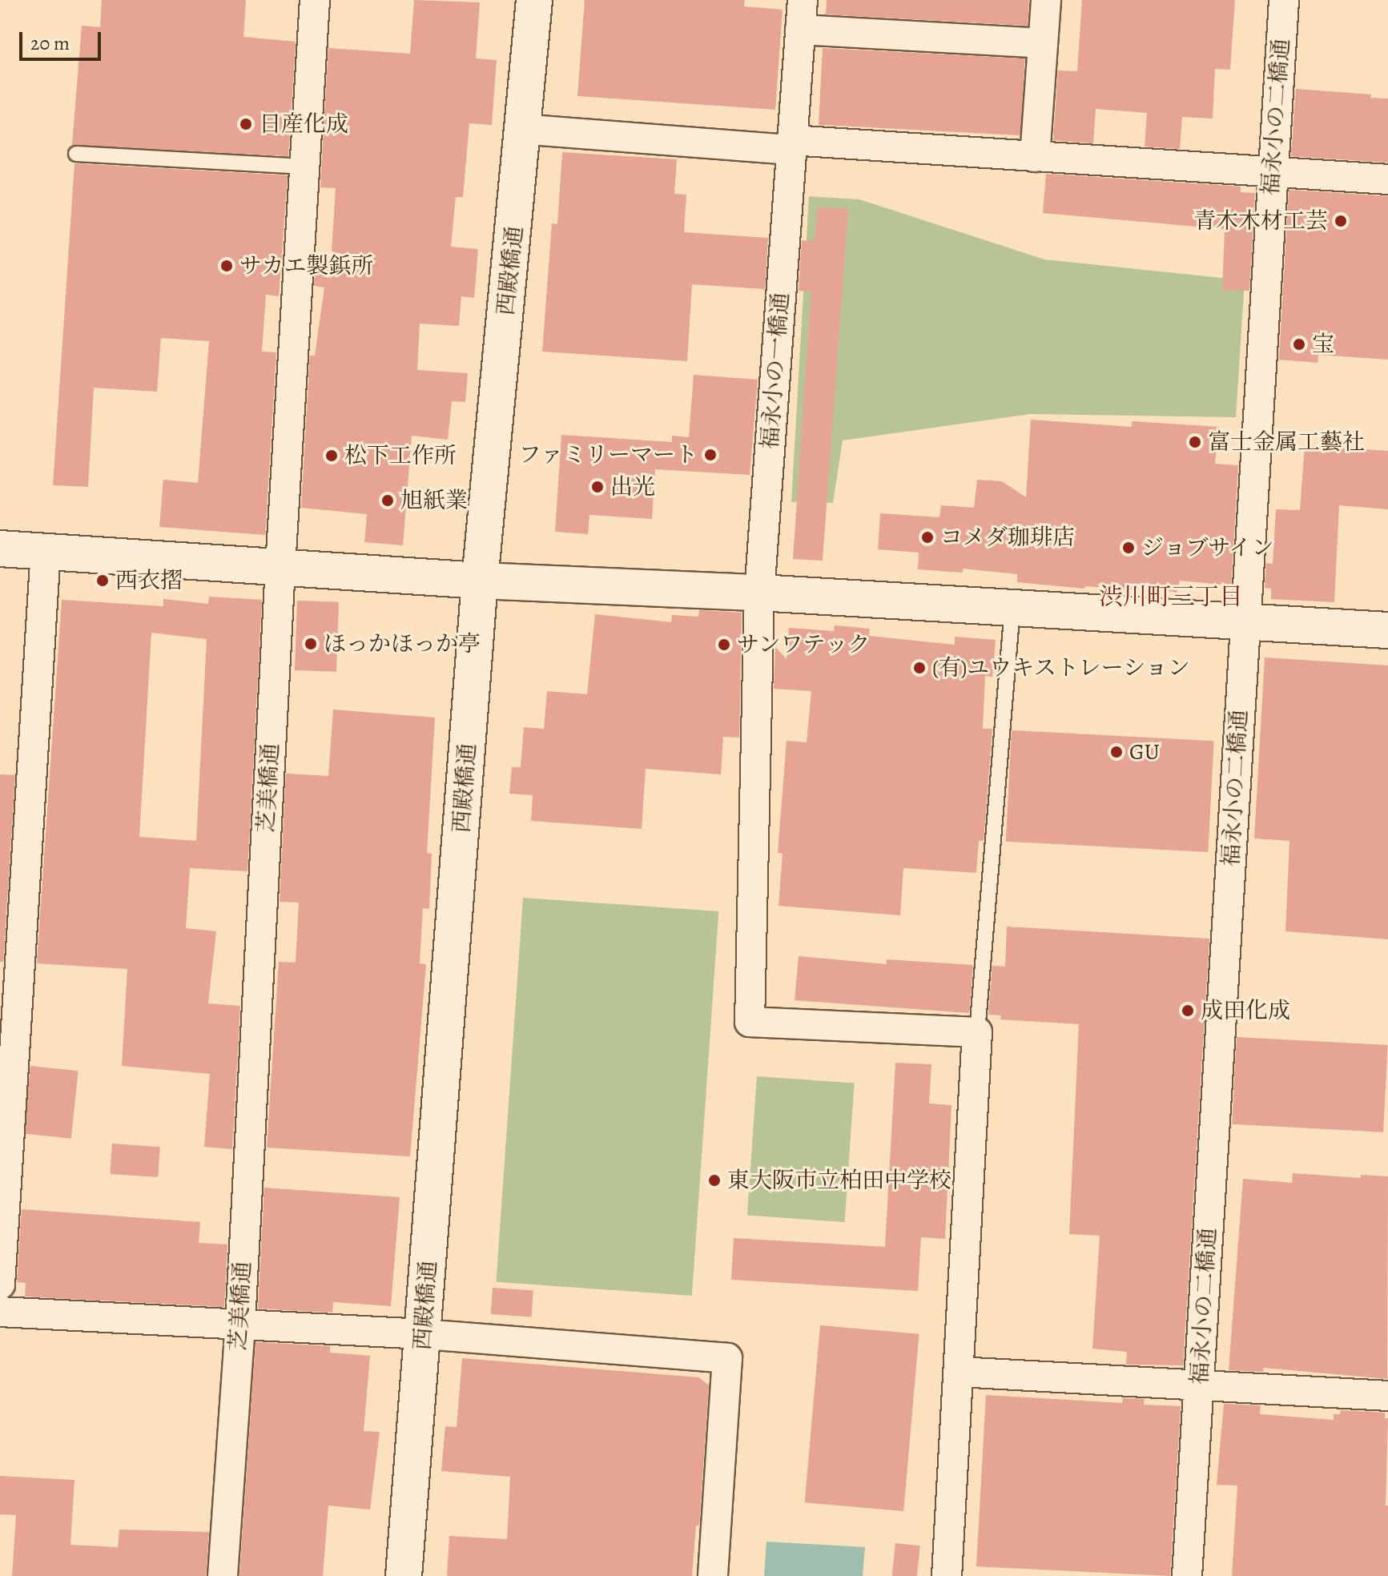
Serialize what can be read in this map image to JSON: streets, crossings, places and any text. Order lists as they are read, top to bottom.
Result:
{
  "streets": {
    "street": [
      "福永小の二橋通",
      "西殿橋通",
      "福永小の一橋通",
      "芝美橋通"
    ]
  },
  "districts": ["渋川町三丁目"],
  "places": [
    "日産化成",
    "青木木材工芸",
    "サカエ製鋲所",
    "宝",
    "富士金属工藝社",
    "ファミリーマート",
    "松下工作所",
    "出光",
    "旭紙業",
    "コメダ珈琲店",
    "ジョブサイン",
    "西衣摺",
    "ほっかほっか亭",
    "サンワテック",
    "(有)ユウキストレーション",
    "GU",
    "成田化成",
    "東大阪市立柏田中学校"
  ],
  "scale_bar": "20 m"
}
